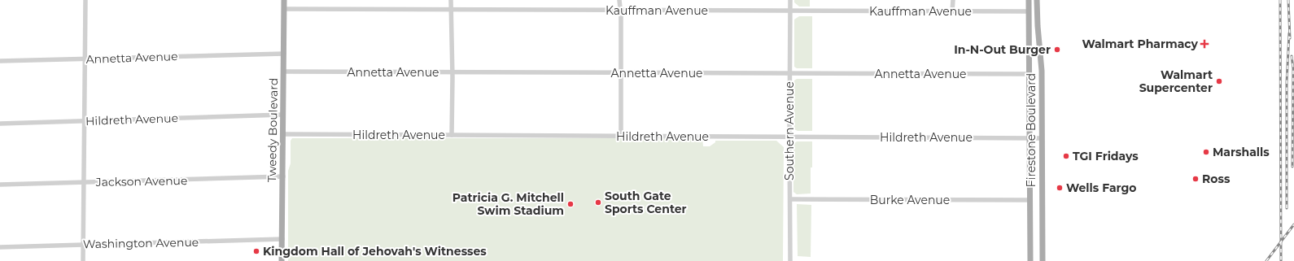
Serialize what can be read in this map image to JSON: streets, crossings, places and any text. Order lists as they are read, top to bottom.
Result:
{
  "streets": {
    "main road": ["Tweedy Boulevard", "Firestone Boulevard"],
    "street": [
      "Kauffman Avenue",
      "Annetta Avenue",
      "Hildreth Avenue",
      "Southern Avenue",
      "Jackson Avenue",
      "Burke Avenue",
      "Washington Avenue"
    ]
  },
  "crossings": [
    ["Kauffman Avenue", "Tweedy Boulevard"],
    ["Kauffman Avenue", "Firestone Boulevard"],
    ["Kauffman Avenue", "Southern Avenue"],
    ["Annetta Avenue", "Tweedy Boulevard"],
    ["Annetta Avenue", "Firestone Boulevard"],
    ["Annetta Avenue", "Southern Avenue"],
    ["Hildreth Avenue", "Tweedy Boulevard"],
    ["Hildreth Avenue", "Firestone Boulevard"],
    ["Hildreth Avenue", "Southern Avenue"],
    ["Tweedy Boulevard", "Jackson Avenue"],
    ["Tweedy Boulevard", "Washington Avenue"],
    ["Firestone Boulevard", "Burke Avenue"],
    ["Southern Avenue", "Burke Avenue"]
  ],
  "places": {
    "health": ["Walmart Pharmacy"],
    "other": [
      "In-N-Out Burger",
      "Walmart Supercenter",
      "Marshalls",
      "TGI Fridays",
      "Ross",
      "Wells Fargo",
      "South Gate Sports Center",
      "Patricia G. Mitchell Swim Stadium",
      "Kingdom Hall of Jehovah's Witnesses"
    ]
  }
}
